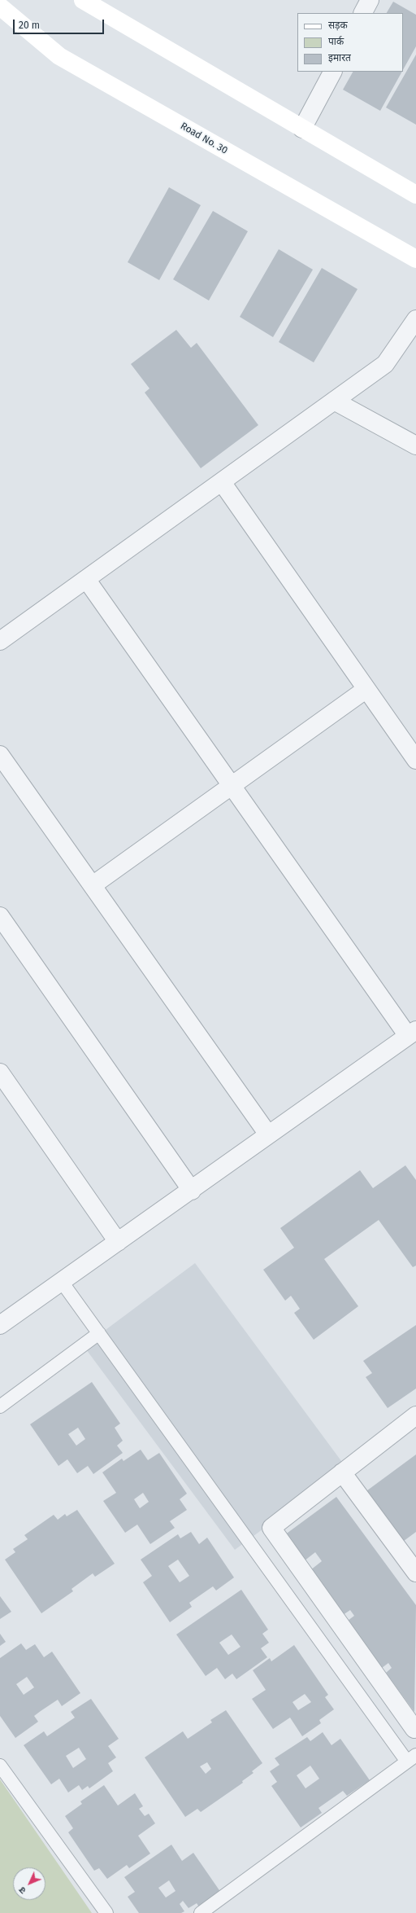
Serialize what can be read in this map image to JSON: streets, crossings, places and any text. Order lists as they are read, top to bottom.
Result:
{
  "streets": {
    "street": ["Road No. 30"]
  },
  "legend": ["सड़क", "पार्क", "इमारत"],
  "scale_bar": "20 m",
  "north": "bottom left"
}
